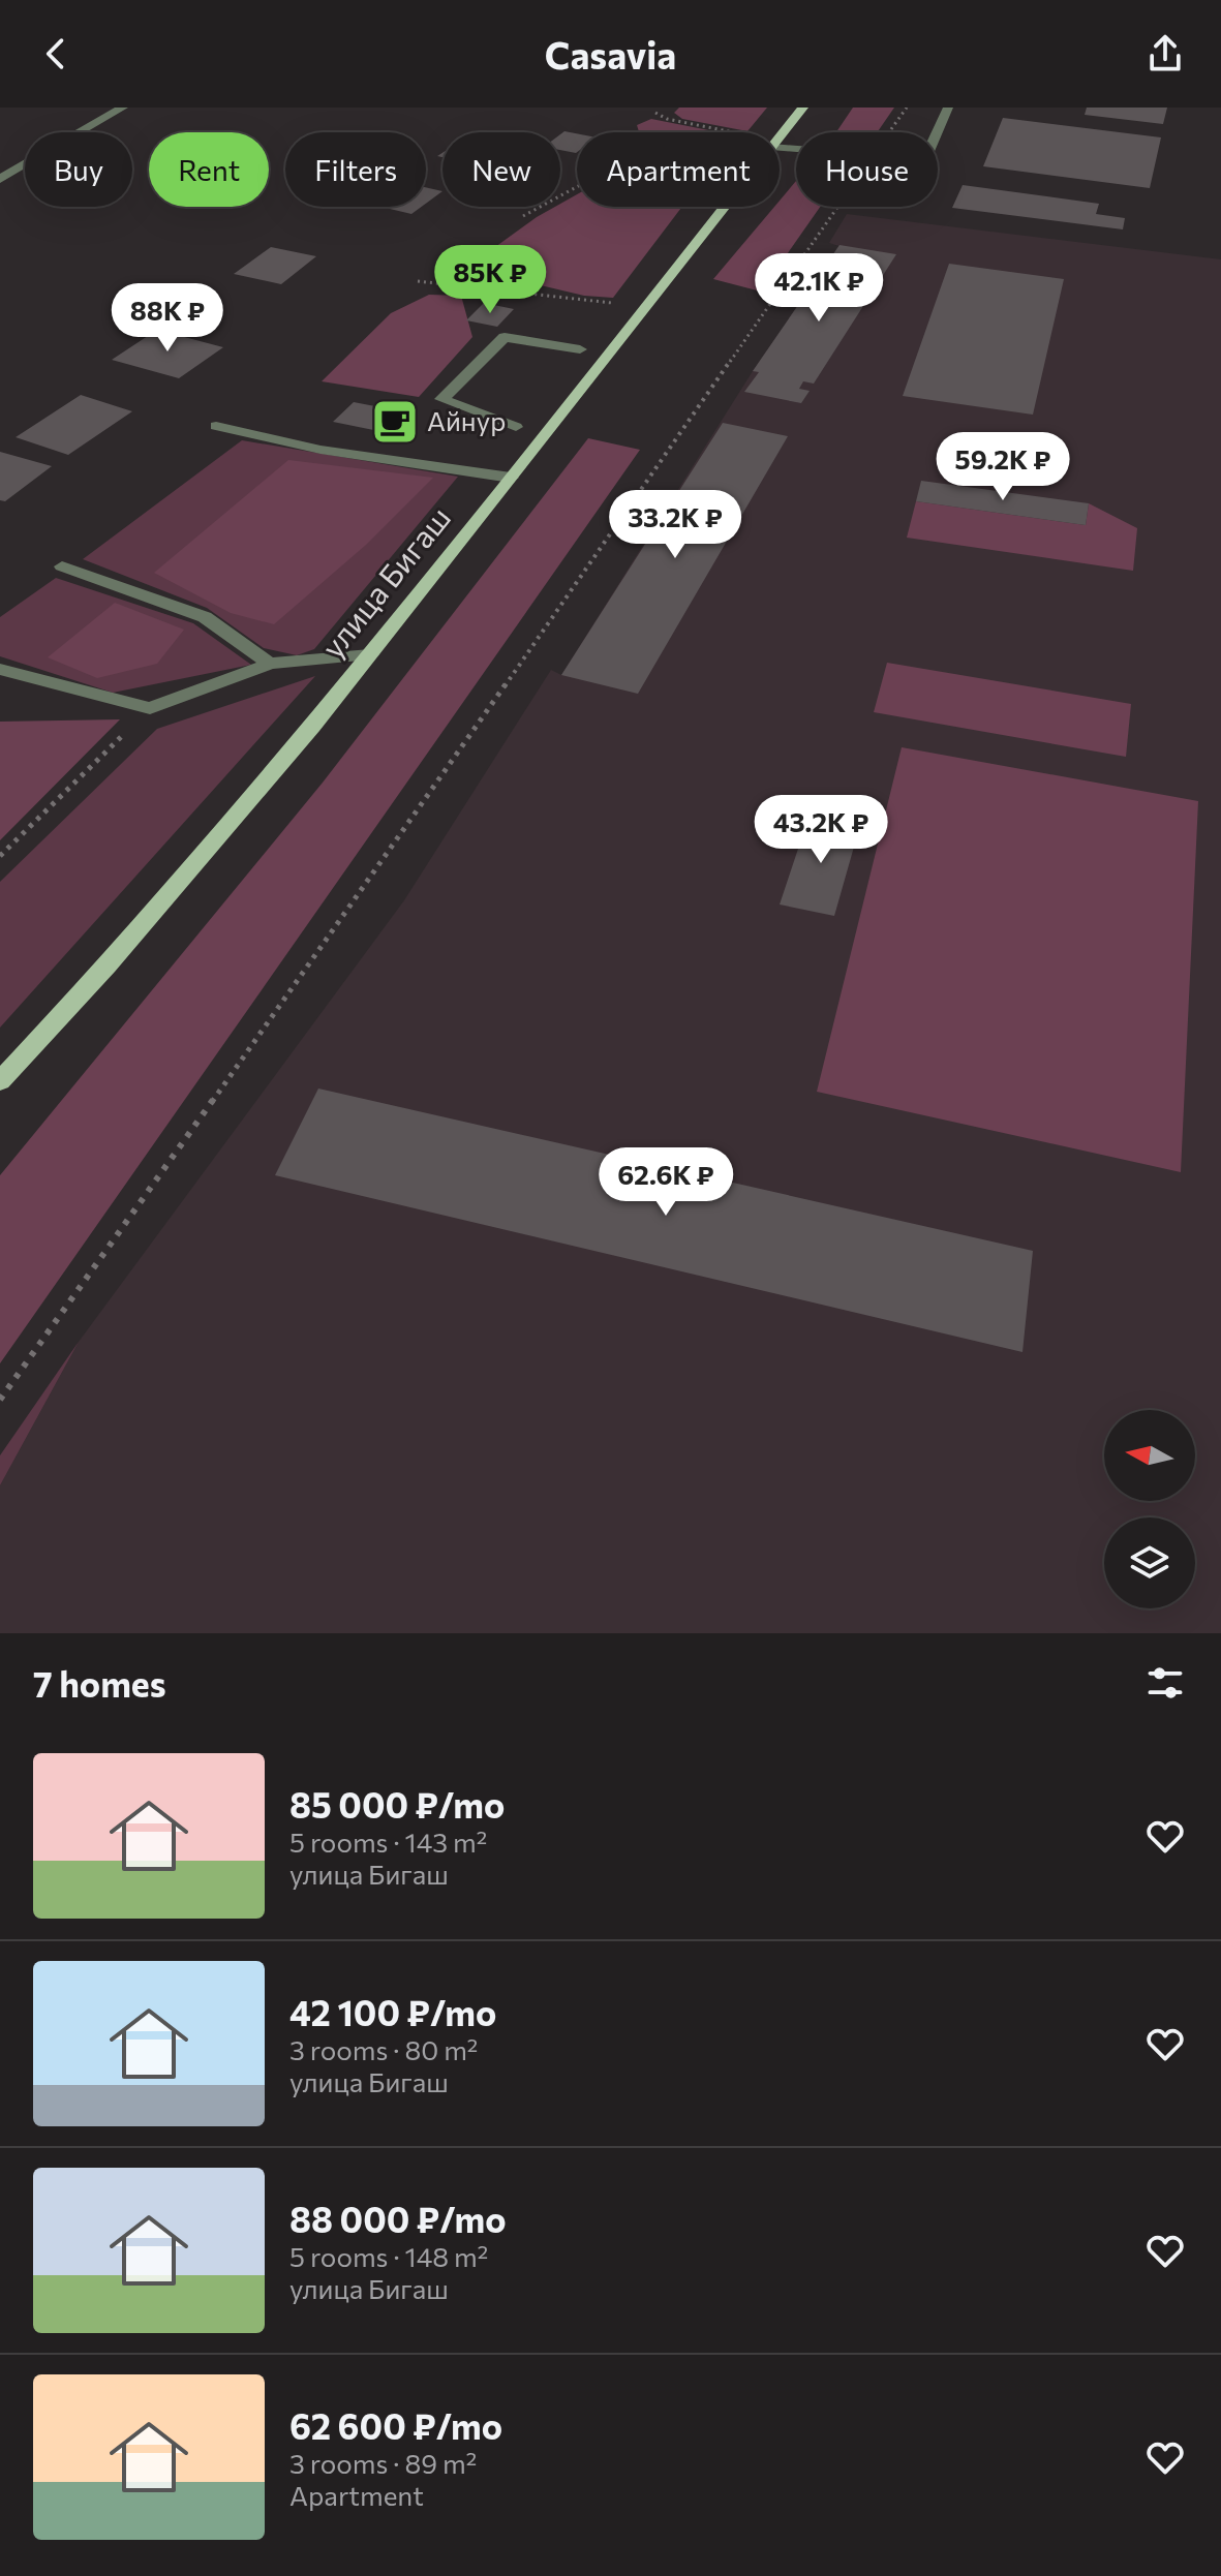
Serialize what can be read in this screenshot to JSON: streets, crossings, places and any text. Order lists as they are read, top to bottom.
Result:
{
  "streets": {
    "main road": ["улица Бигаш"]
  },
  "places": {
    "cafe": ["Айнур"]
  },
  "north": "left",
  "page": {
    "header": "Casavia",
    "chip": [
      "Buy",
      "Rent",
      "Filters",
      "New",
      "Apartment",
      "House"
    ],
    "price": [
      "85K ₽",
      "42.1K ₽",
      "88K ₽",
      "59.2K ₽",
      "33.2K ₽",
      "43.2K ₽",
      "62.6K ₽"
    ],
    "heading": "7 homes",
    "list": [
      {
        "name": "85 000 ₽/mo",
        "note": "5 rooms · 143 m² · улица Бигаш"
      },
      {
        "name": "42 100 ₽/mo",
        "note": "3 rooms · 80 m² · улица Бигаш"
      },
      {
        "name": "88 000 ₽/mo",
        "note": "5 rooms · 148 m² · улица Бигаш"
      },
      {
        "name": "62 600 ₽/mo",
        "note": "3 rooms · 89 m² · Apartment"
      }
    ]
  }
}
